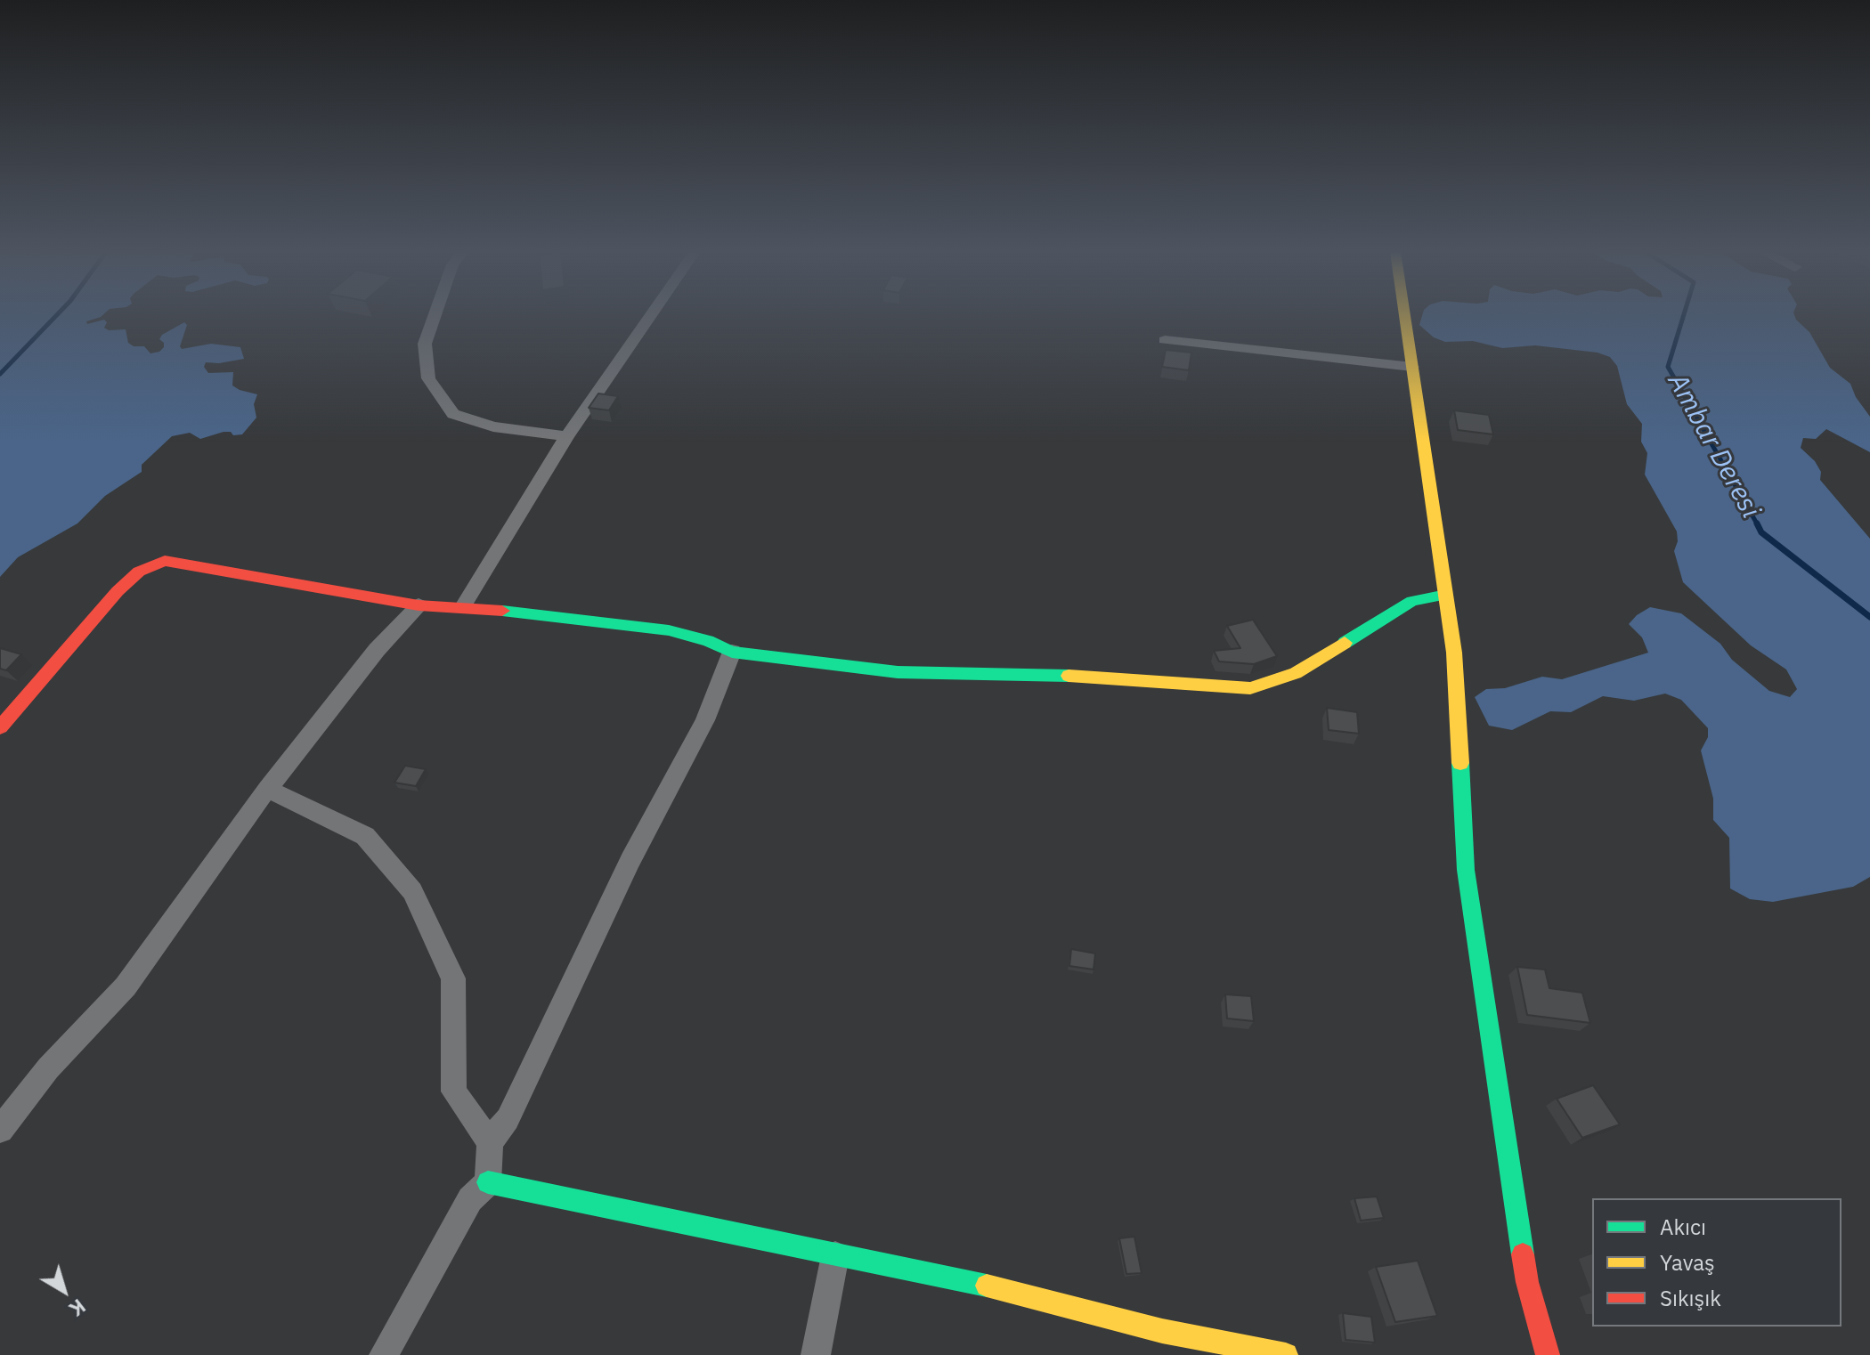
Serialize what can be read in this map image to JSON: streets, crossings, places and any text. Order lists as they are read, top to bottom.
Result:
{
  "water": ["Ambar Deresi"],
  "legend": ["Akıcı", "Yavaş", "Sıkışık"],
  "north": "bottom right"
}
